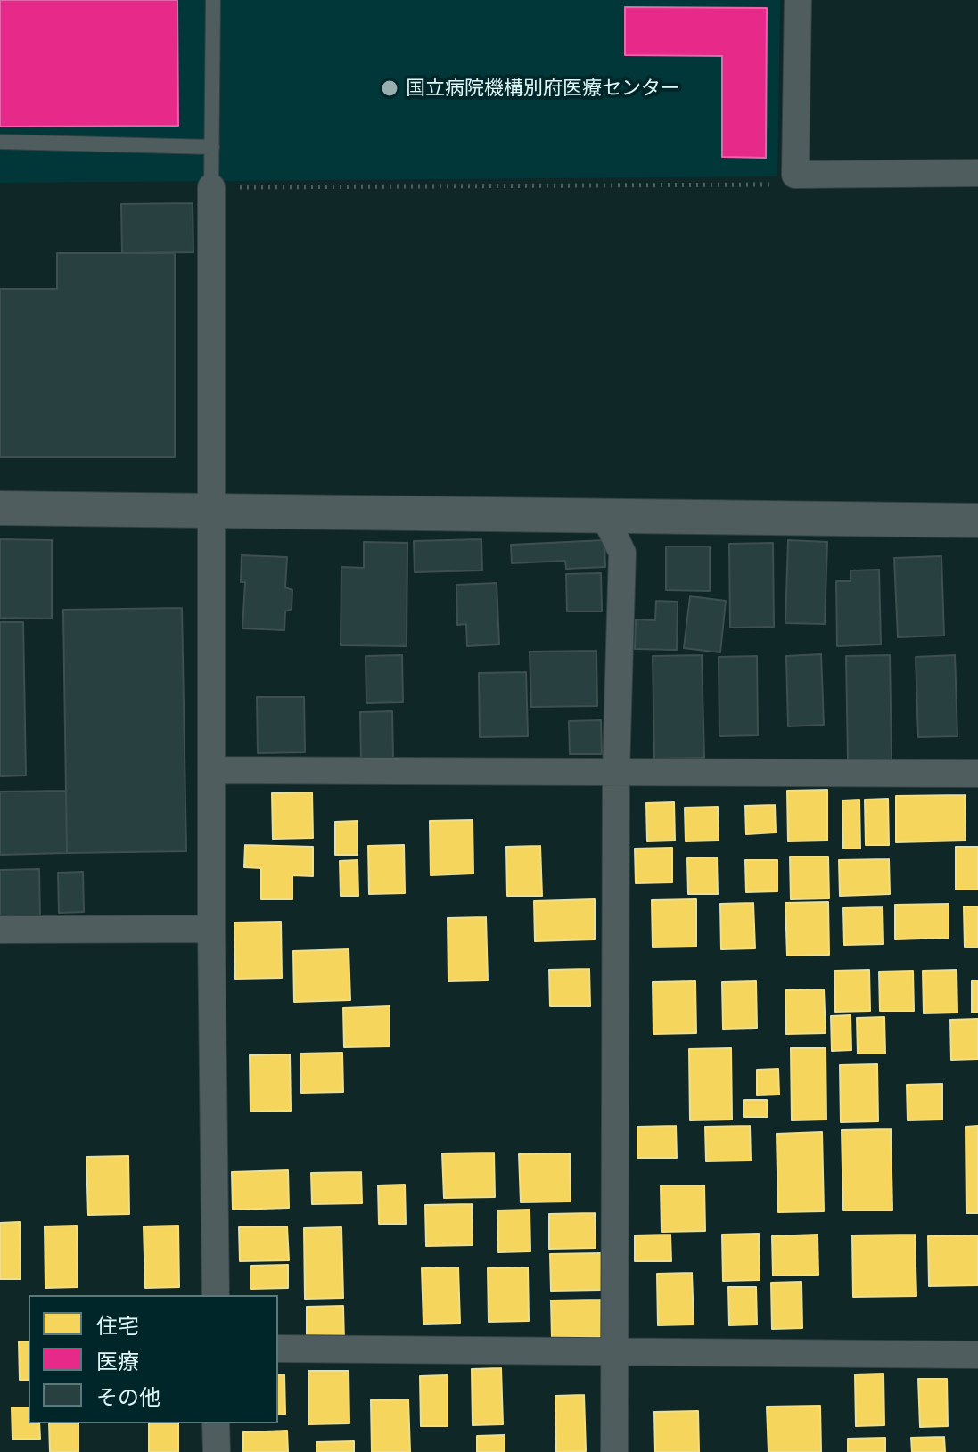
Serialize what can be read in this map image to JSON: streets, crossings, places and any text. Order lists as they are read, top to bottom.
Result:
{
  "places": ["国立病院機構別府医療センター"],
  "legend": ["住宅", "医療", "その他"]
}
